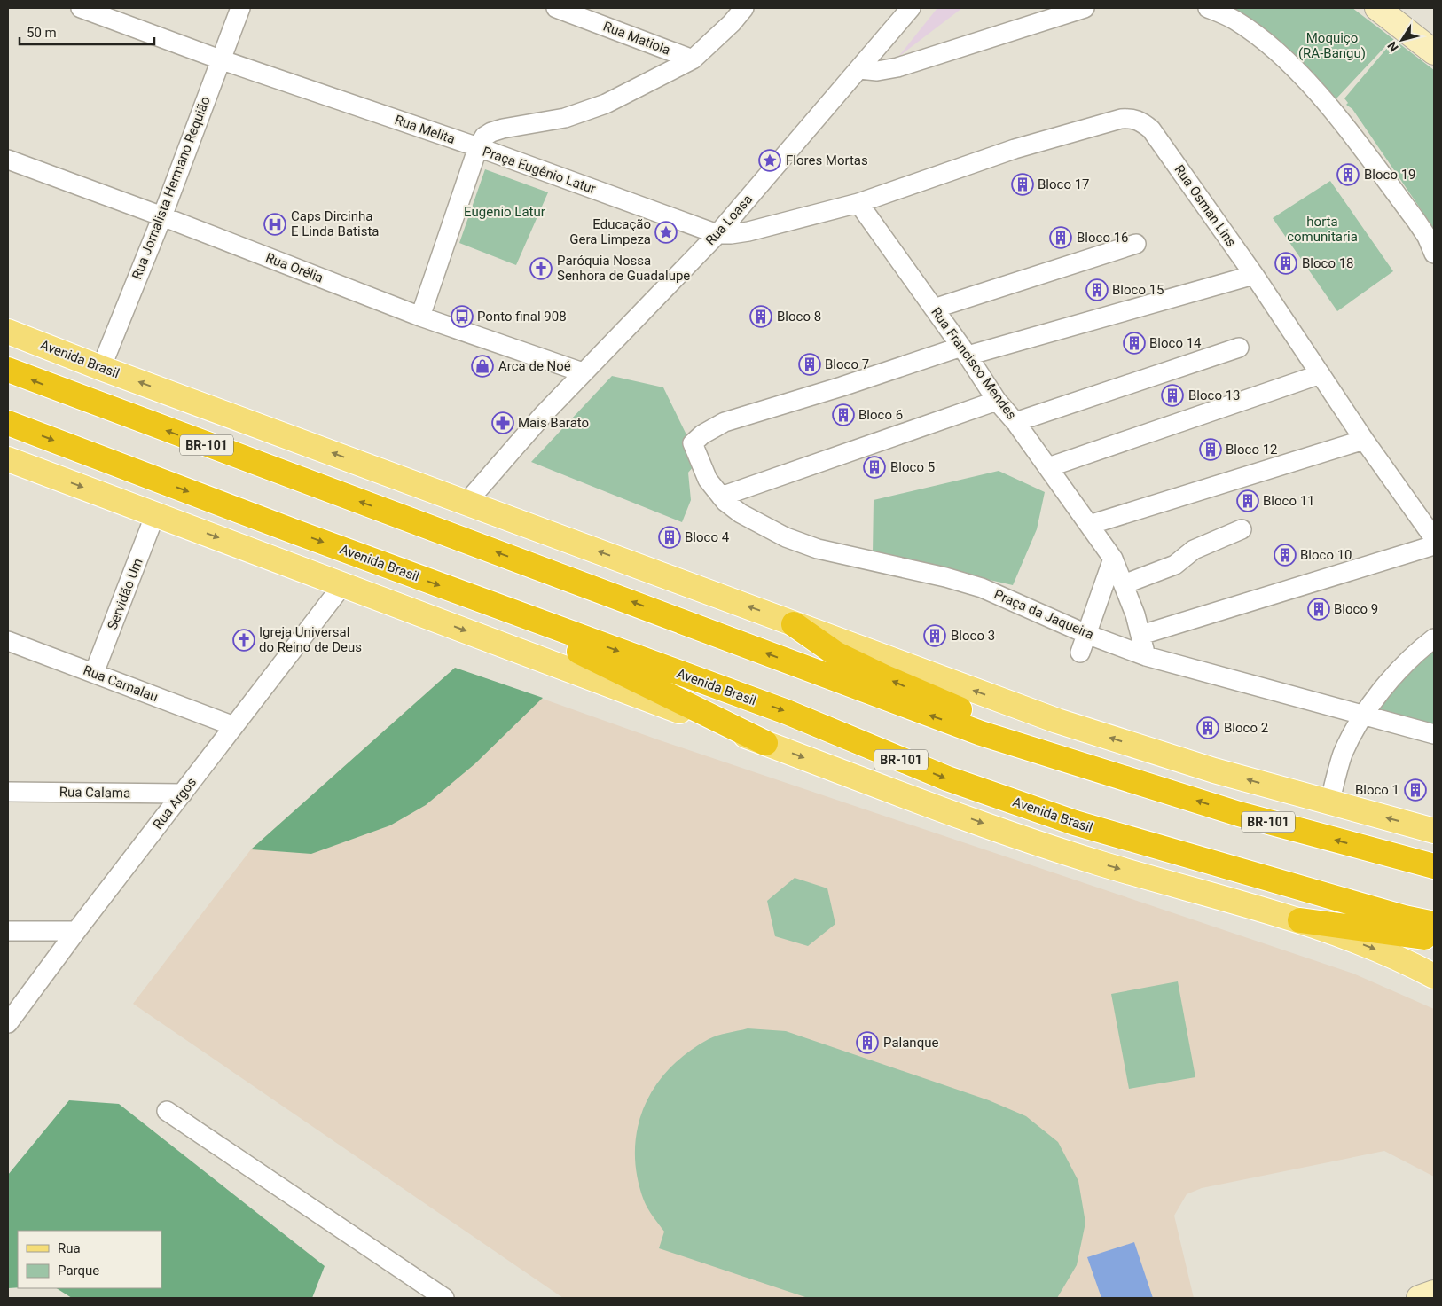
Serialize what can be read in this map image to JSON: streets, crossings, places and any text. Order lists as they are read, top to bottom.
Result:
{
  "streets": {
    "highway": ["Avenida Brasil", "BR-101"],
    "street": [
      "Rua Matiola",
      "Rua Melita",
      "Praça Eugênio Latur",
      "Rua Jornalista Hermano Requião",
      "Rua Osman Lins",
      "Rua Loasa",
      "Rua Orélia",
      "Rua Francisco Mendes",
      "Servidão Um",
      "Praça da Jaqueira",
      "Rua Camalau",
      "Rua Calama",
      "Rua Argos"
    ]
  },
  "crossings": [
    ["Rua Melita", "Praça Eugênio Latur"],
    ["Rua Melita", "Rua Jornalista Hermano Requião"],
    ["Praça Eugênio Latur", "Rua Loasa"],
    ["Praça Eugênio Latur", "Rua Orélia"],
    ["Rua Jornalista Hermano Requião", "Rua Orélia"],
    ["Rua Jornalista Hermano Requião", "Avenida Brasil"],
    ["Rua Osman Lins", "Rua Francisco Mendes"],
    ["Rua Loasa", "Rua Orélia"],
    ["Rua Loasa", "Avenida Brasil"],
    ["Rua Francisco Mendes", "Praça da Jaqueira"],
    ["Servidão Um", "Rua Camalau"],
    ["Rua Camalau", "Rua Argos"],
    ["Rua Calama", "Rua Argos"]
  ],
  "parks": ["Moquiço (RA-Bangu)", "Eugenio Latur", "horta comunitaria"],
  "places": {
    "place": ["Flores Mortas", "Educação Gera Limpeza"],
    "building": [
      "Bloco 19",
      "Bloco 17",
      "Bloco 16",
      "Bloco 18",
      "Bloco 15",
      "Bloco 8",
      "Bloco 14",
      "Bloco 7",
      "Bloco 13",
      "Bloco 6",
      "Bloco 12",
      "Bloco 5",
      "Bloco 11",
      "Bloco 4",
      "Bloco 10",
      "Bloco 9",
      "Bloco 3",
      "Bloco 2",
      "Bloco 1",
      "Palanque"
    ],
    "hospital": ["Caps Dircinha E Linda Batista"],
    "church": ["Paróquia Nossa Senhora de Guadalupe", "Igreja Universal do Reino de Deus"],
    "bus stop": ["Ponto final 908"],
    "shop": ["Arca de Noé"],
    "pharmacy": ["Mais Barato"]
  },
  "legend": ["Rua", "Parque"],
  "scale_bar": "50 m",
  "north": "bottom left"
}
